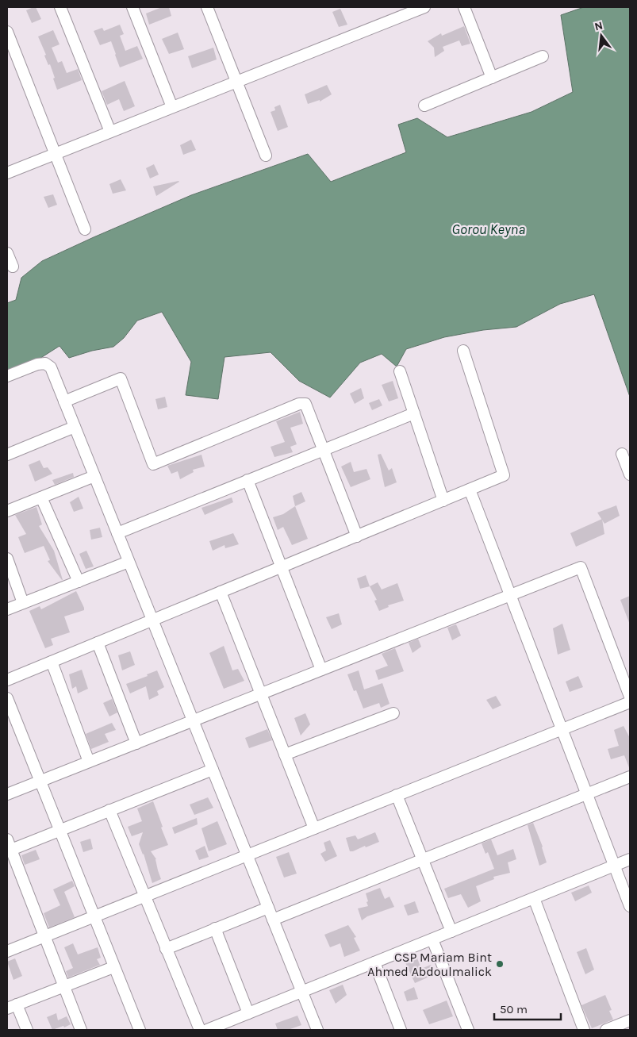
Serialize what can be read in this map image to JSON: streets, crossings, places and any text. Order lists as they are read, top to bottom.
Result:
{
  "water": ["Gorou Keyna"],
  "places": ["CSP Mariam Bint Ahmed Abdoulmalick"],
  "scale_bar": "50 m",
  "north": "top"
}
